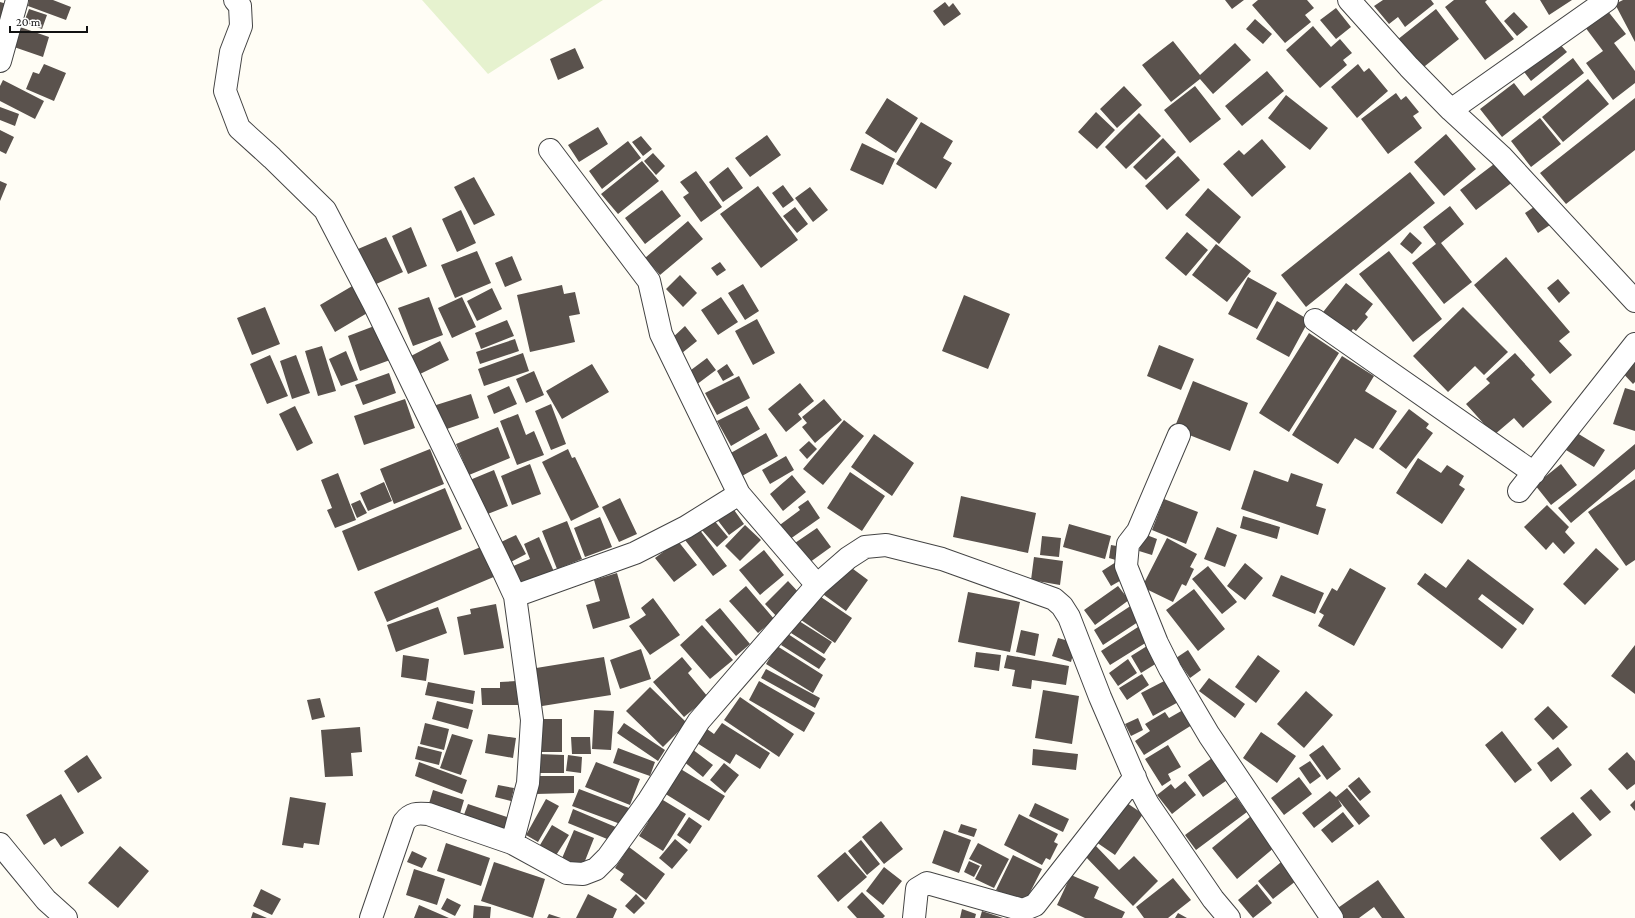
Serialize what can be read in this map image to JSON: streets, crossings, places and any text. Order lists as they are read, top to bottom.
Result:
{
  "scale_bar": "20 m"
}
